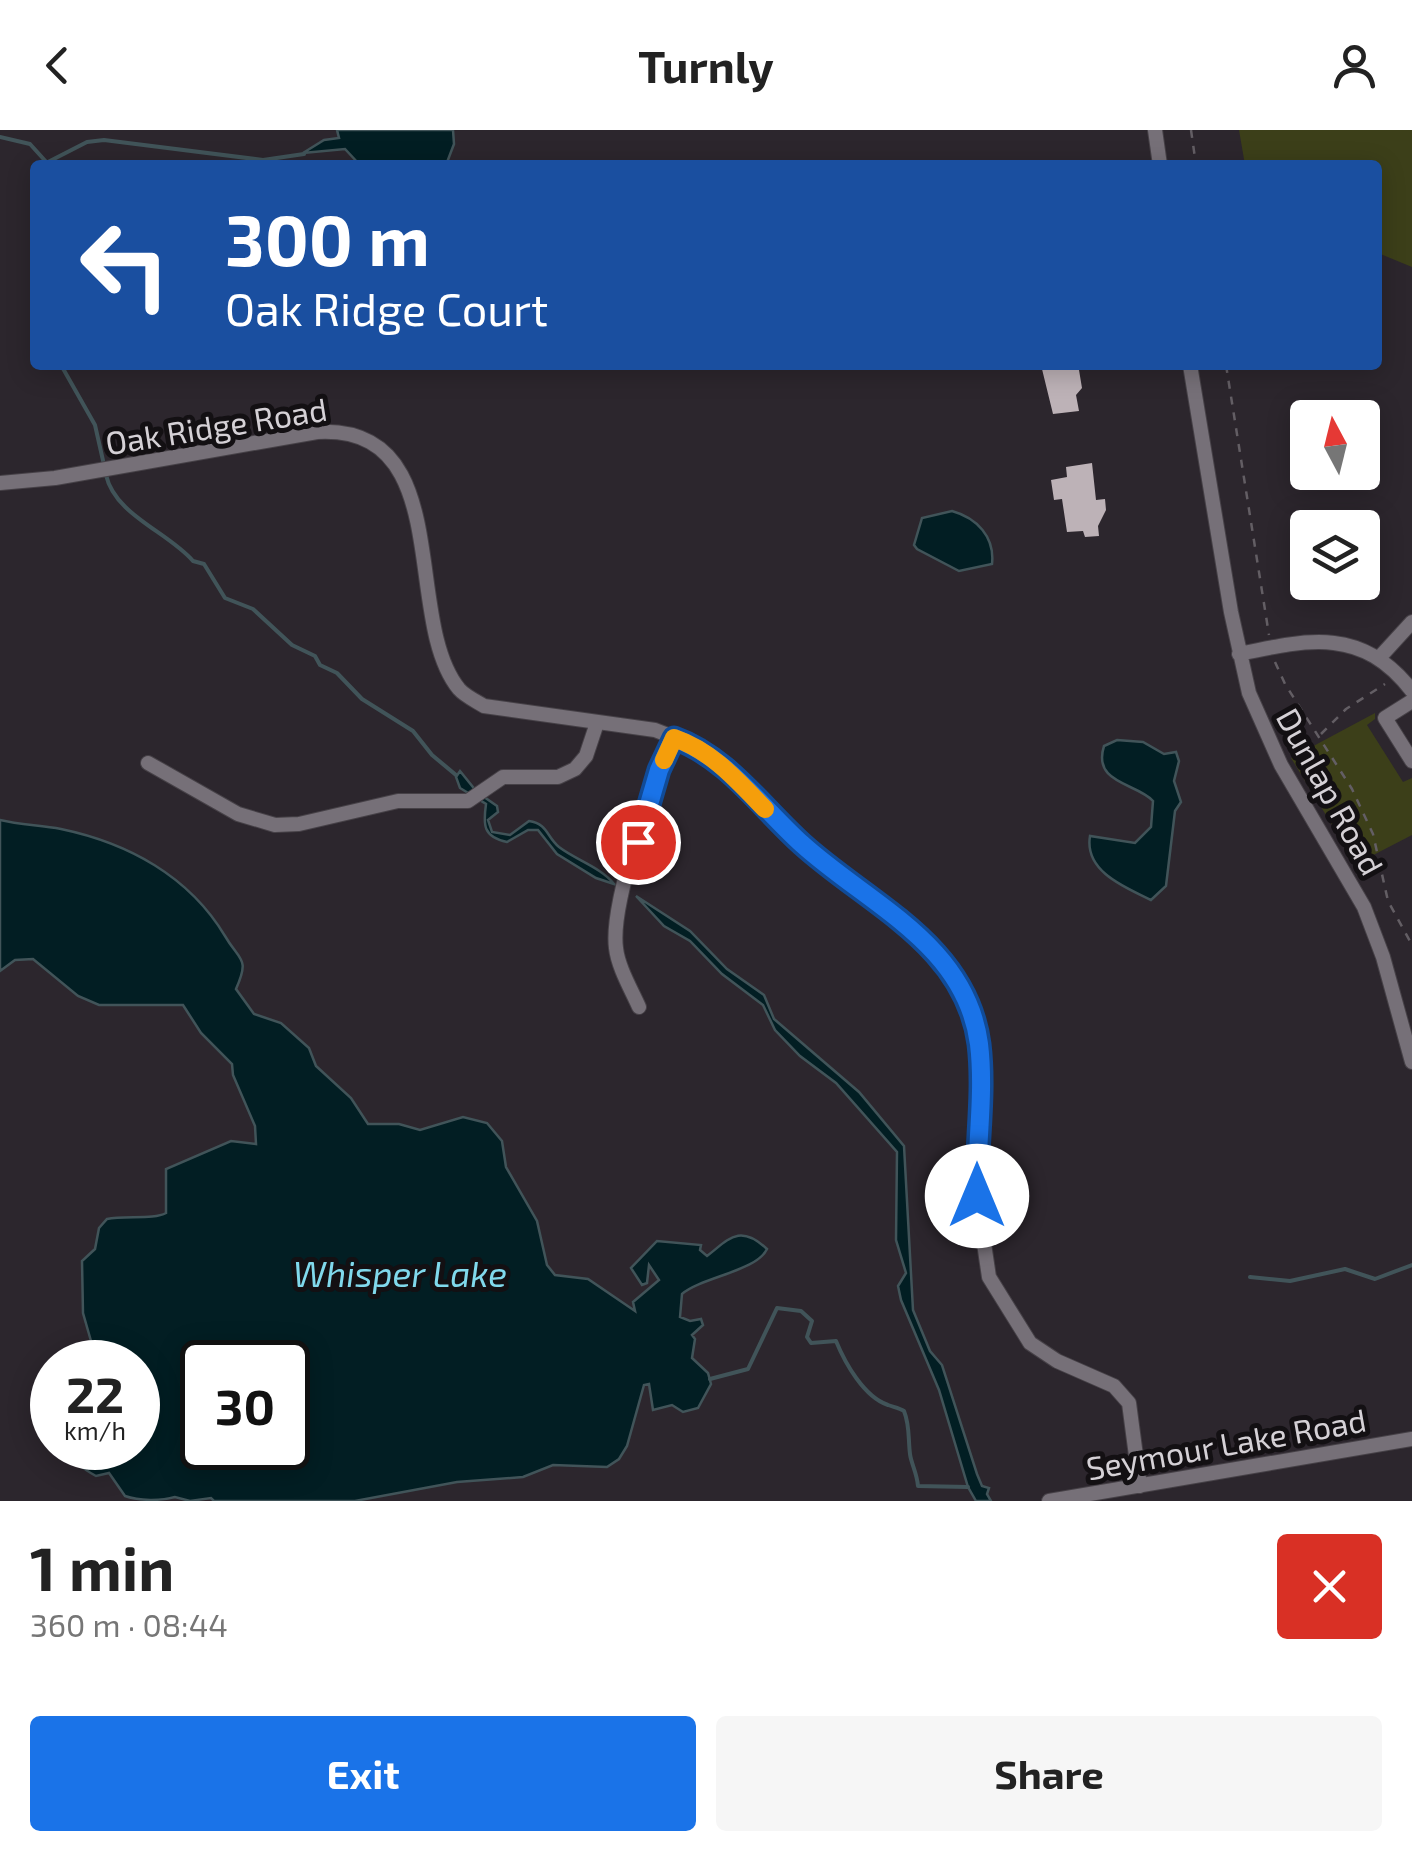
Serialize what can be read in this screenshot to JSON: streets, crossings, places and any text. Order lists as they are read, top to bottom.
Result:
{
  "streets": {
    "street": ["Oak Ridge Road", "Dunlap Road", "Seymour Lake Road"]
  },
  "crossings": [
    ["Oak Ridge Road", "Seymour Lake Road"]
  ],
  "water": ["Whisper Lake"],
  "north": "top",
  "page": {
    "header": "Turnly",
    "turn": ["300 m", "Oak Ridge Court"],
    "speed": "22 km/h",
    "limit": "30",
    "heading": ["1 min", "360 m · 08:44"],
    "buttons": ["Exit", "Share"]
  }
}
